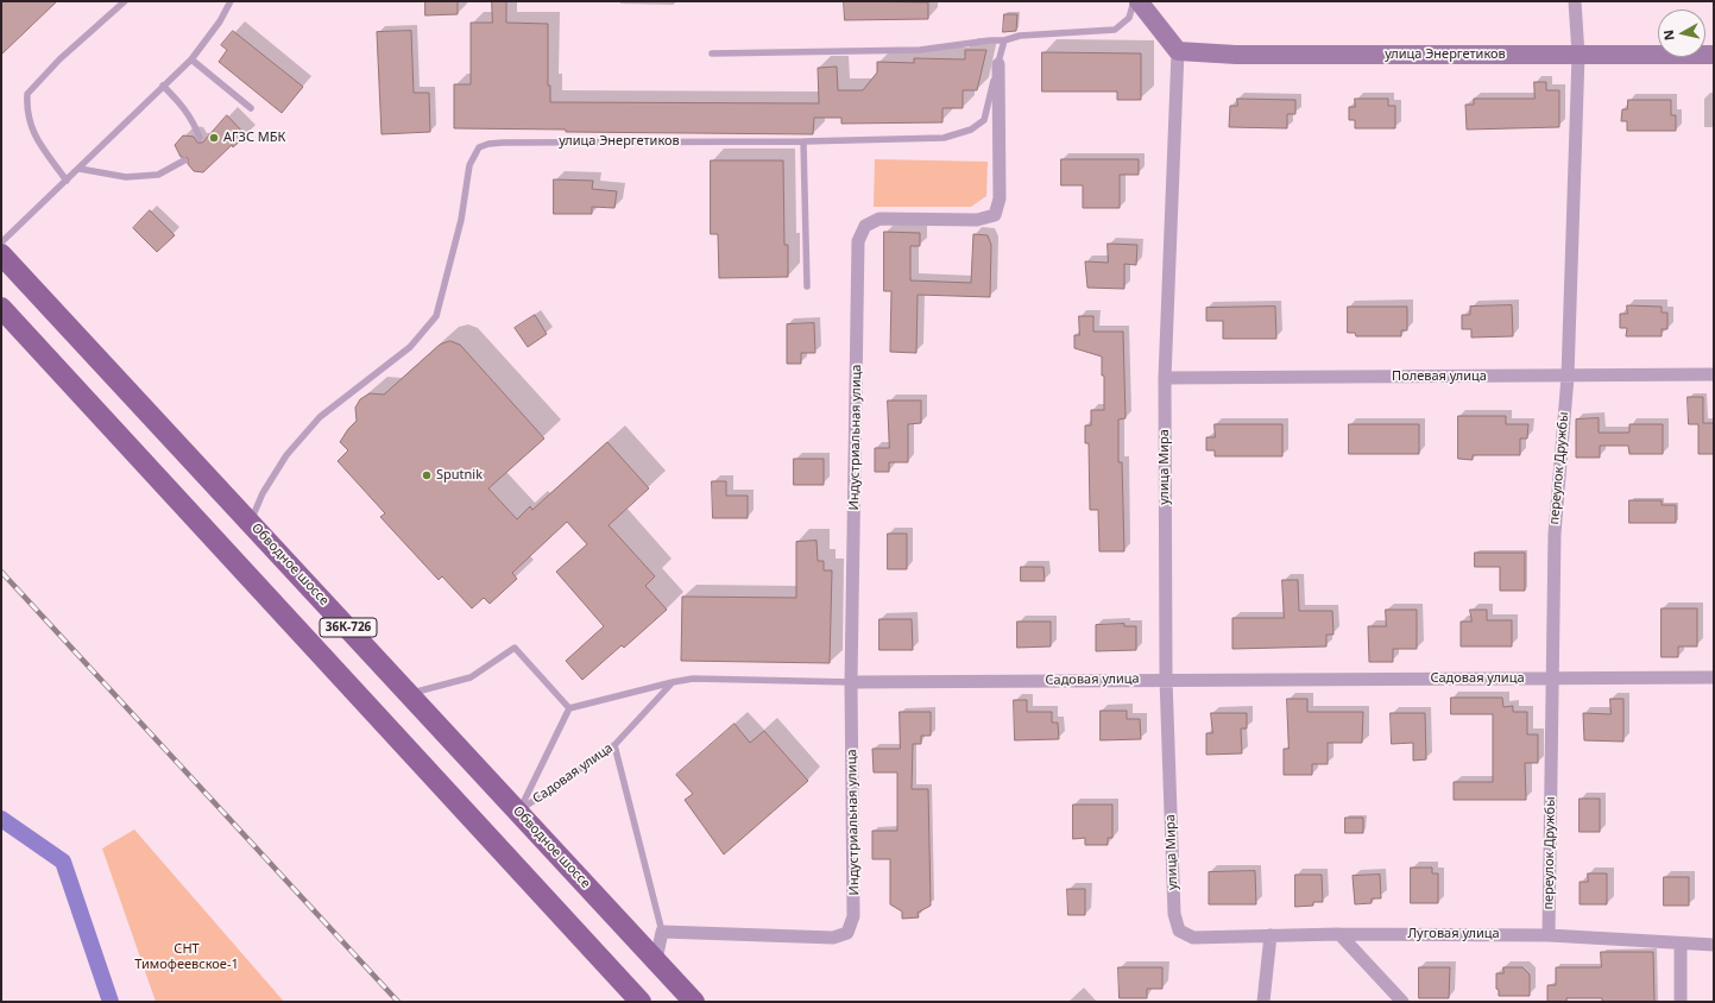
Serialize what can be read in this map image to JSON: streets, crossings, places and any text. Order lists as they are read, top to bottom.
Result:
{
  "streets": {
    "main road": ["Обводное шоссе", "36К-726"],
    "street": [
      "улица Энергетиков",
      "Полевая улица",
      "Индустриальная улица",
      "улица Мира",
      "переулок Дружбы",
      "Садовая улица",
      "Луговая улица"
    ]
  },
  "crossings": [
    ["улица Энергетиков", "Индустриальная улица"],
    ["улица Энергетиков", "улица Мира"],
    ["улица Энергетиков", "переулок Дружбы"],
    ["улица Энергетиков", "Обводное шоссе"],
    ["Полевая улица", "улица Мира"],
    ["Полевая улица", "переулок Дружбы"],
    ["Индустриальная улица", "Садовая улица"],
    ["улица Мира", "Садовая улица"],
    ["улица Мира", "Луговая улица"],
    ["переулок Дружбы", "Садовая улица"],
    ["переулок Дружбы", "Луговая улица"],
    ["Обводное шоссе", "Садовая улица"]
  ],
  "parks": ["СНТ Тимофеевское-1"],
  "places": ["АГЗС МБК", "Sputnik"],
  "north": "left"
}
